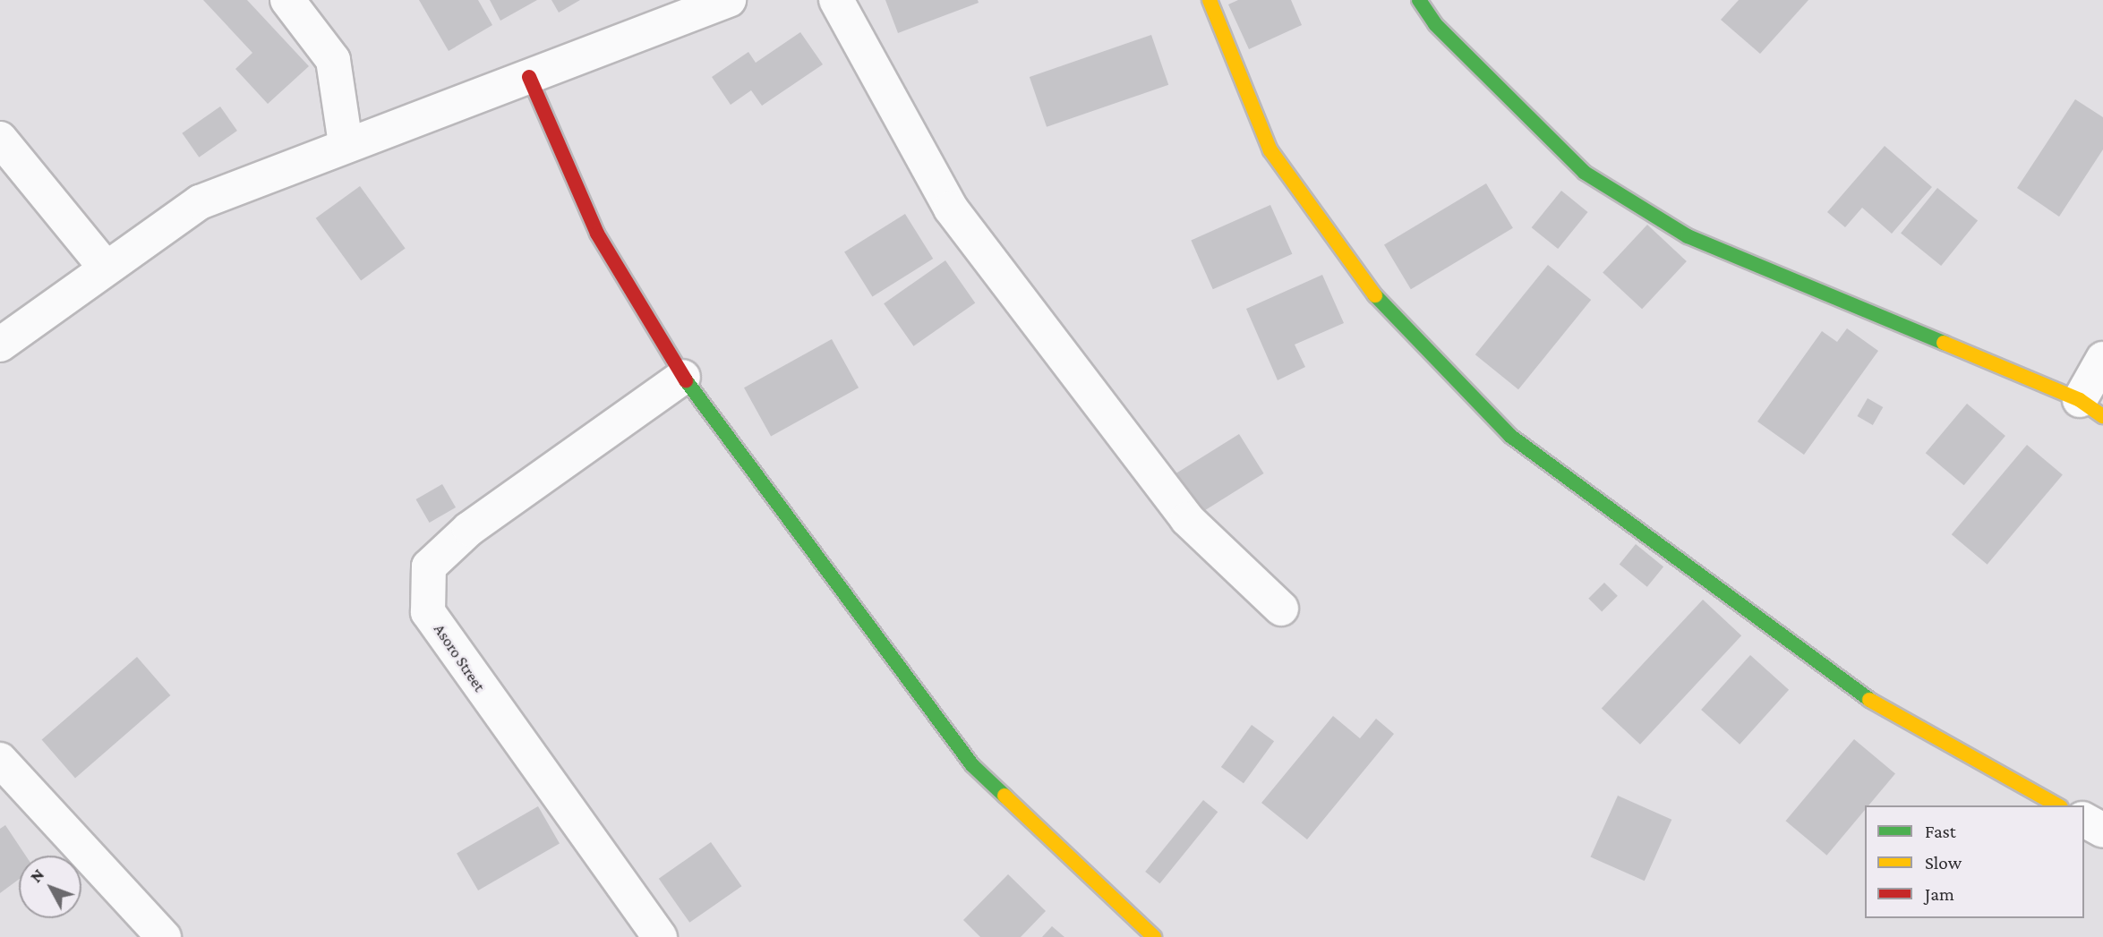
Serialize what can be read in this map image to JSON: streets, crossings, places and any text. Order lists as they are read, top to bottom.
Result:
{
  "streets": {
    "street": ["Asoro Street"]
  },
  "legend": ["Fast", "Slow", "Jam"],
  "north": "top left"
}
